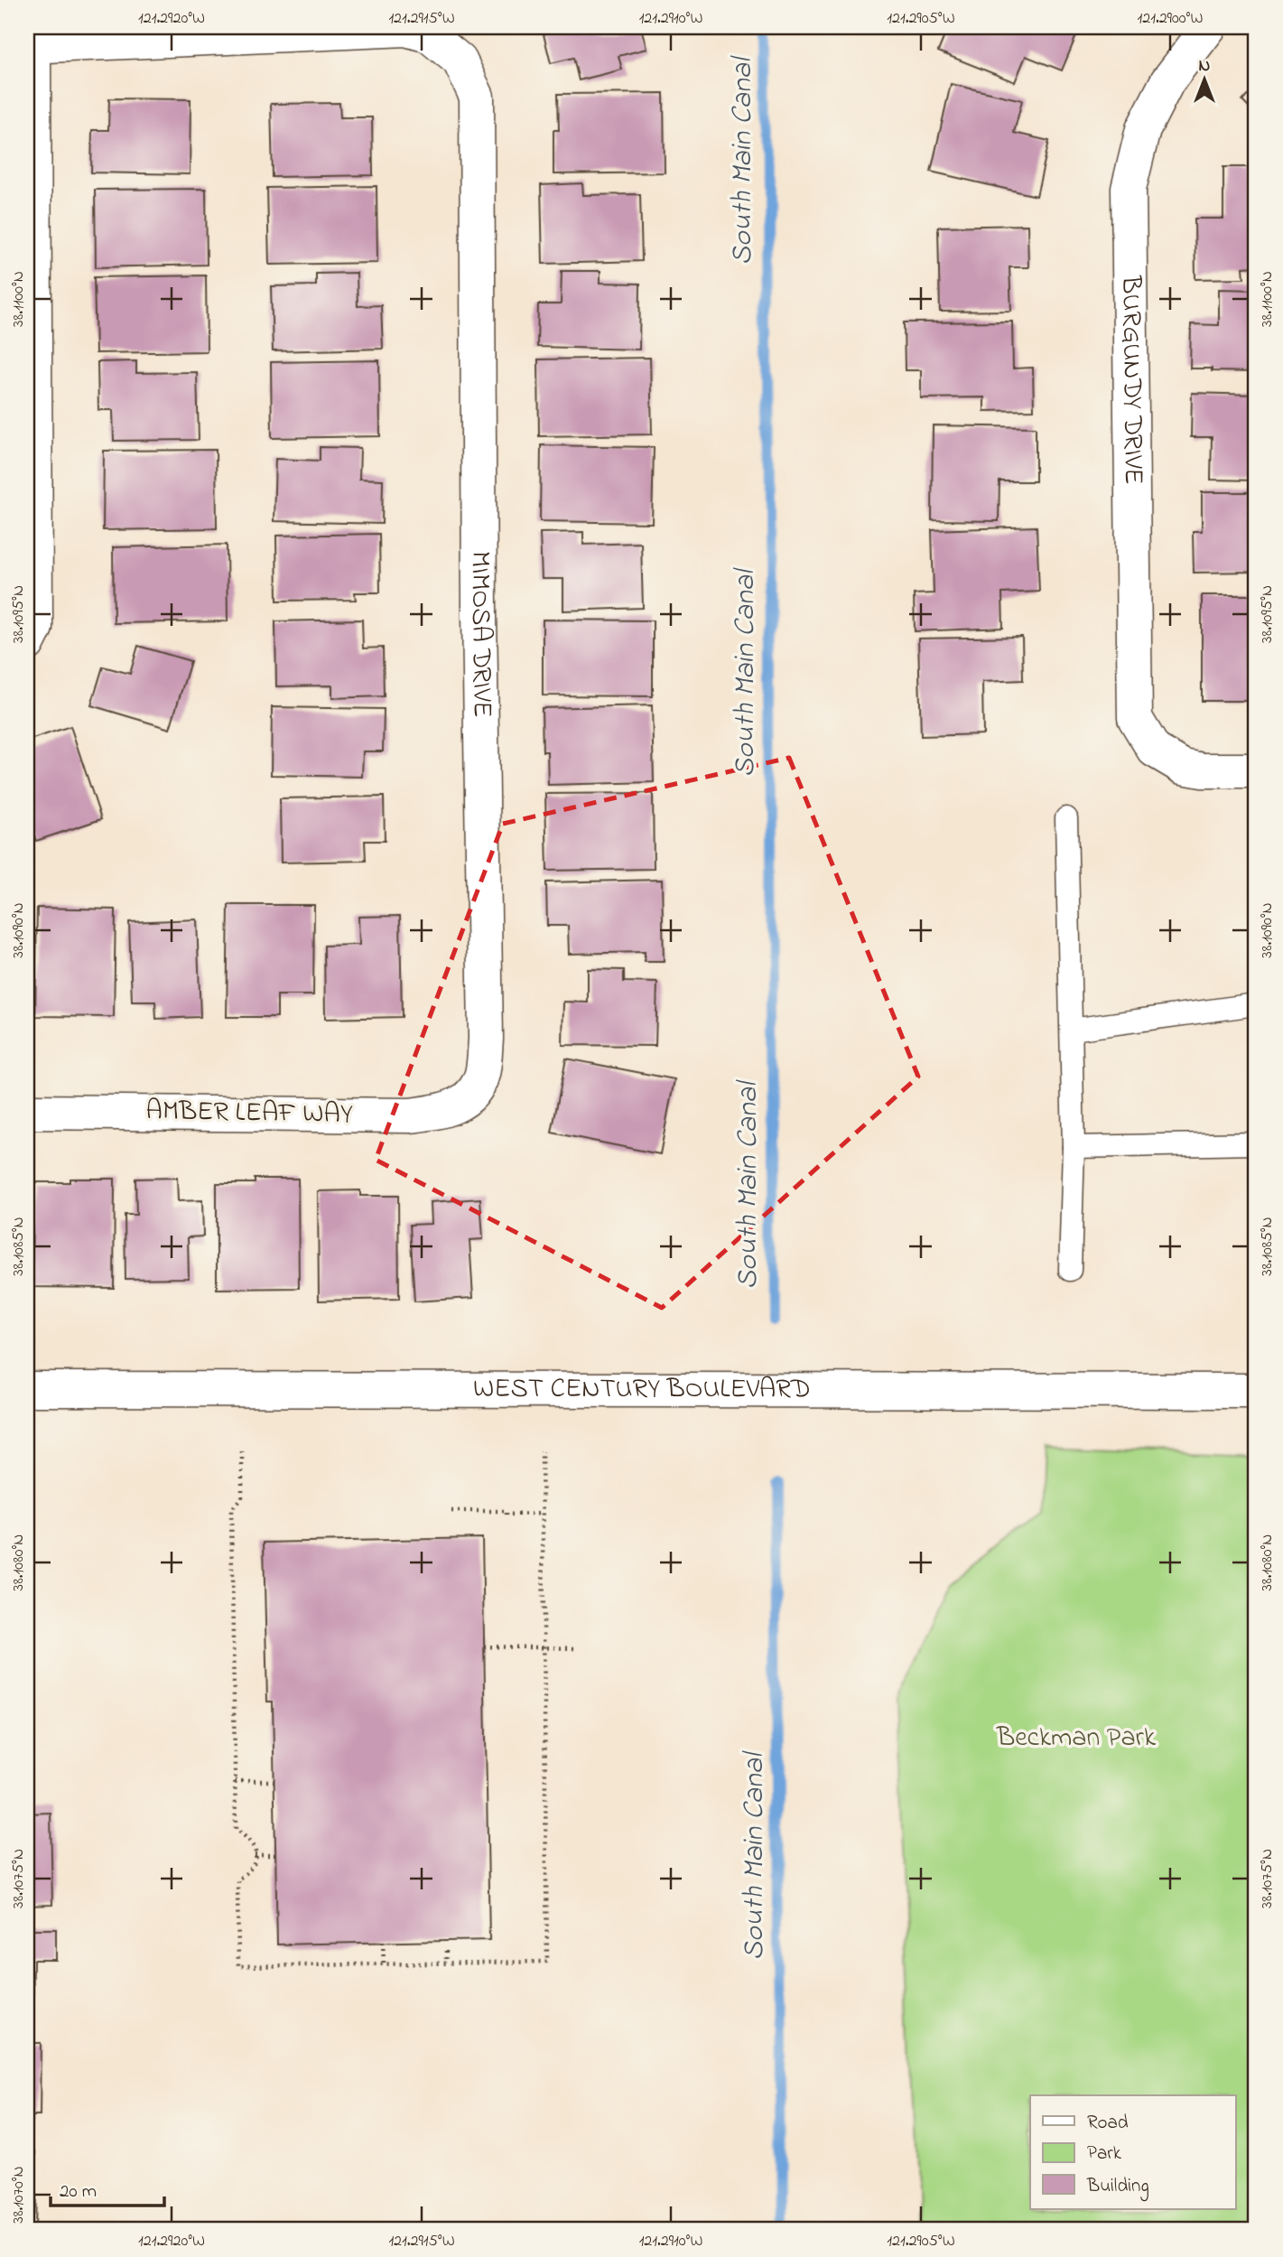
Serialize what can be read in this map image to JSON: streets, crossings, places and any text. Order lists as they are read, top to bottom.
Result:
{
  "streets": {
    "street": [
      "BURGUNDY DRIVE",
      "MIMOSA DRIVE",
      "AMBER LEAF WAY",
      "WEST CENTURY BOULEVARD"
    ]
  },
  "crossings": [
    ["MIMOSA DRIVE", "AMBER LEAF WAY"]
  ],
  "water": ["South Main Canal"],
  "parks": ["Beckman Park"],
  "legend": ["Road", "Park", "Building"],
  "scale_bar": "20 m",
  "north": "top",
  "coordinates": [
    "121.2920°W",
    "121.2915°W",
    "121.2910°W",
    "121.2905°W",
    "121.2900°W",
    "38.1100°N",
    "38.1095°N",
    "38.1090°N",
    "38.1085°N",
    "38.1080°N",
    "38.1075°N",
    "38.1070°N"
  ]
}
